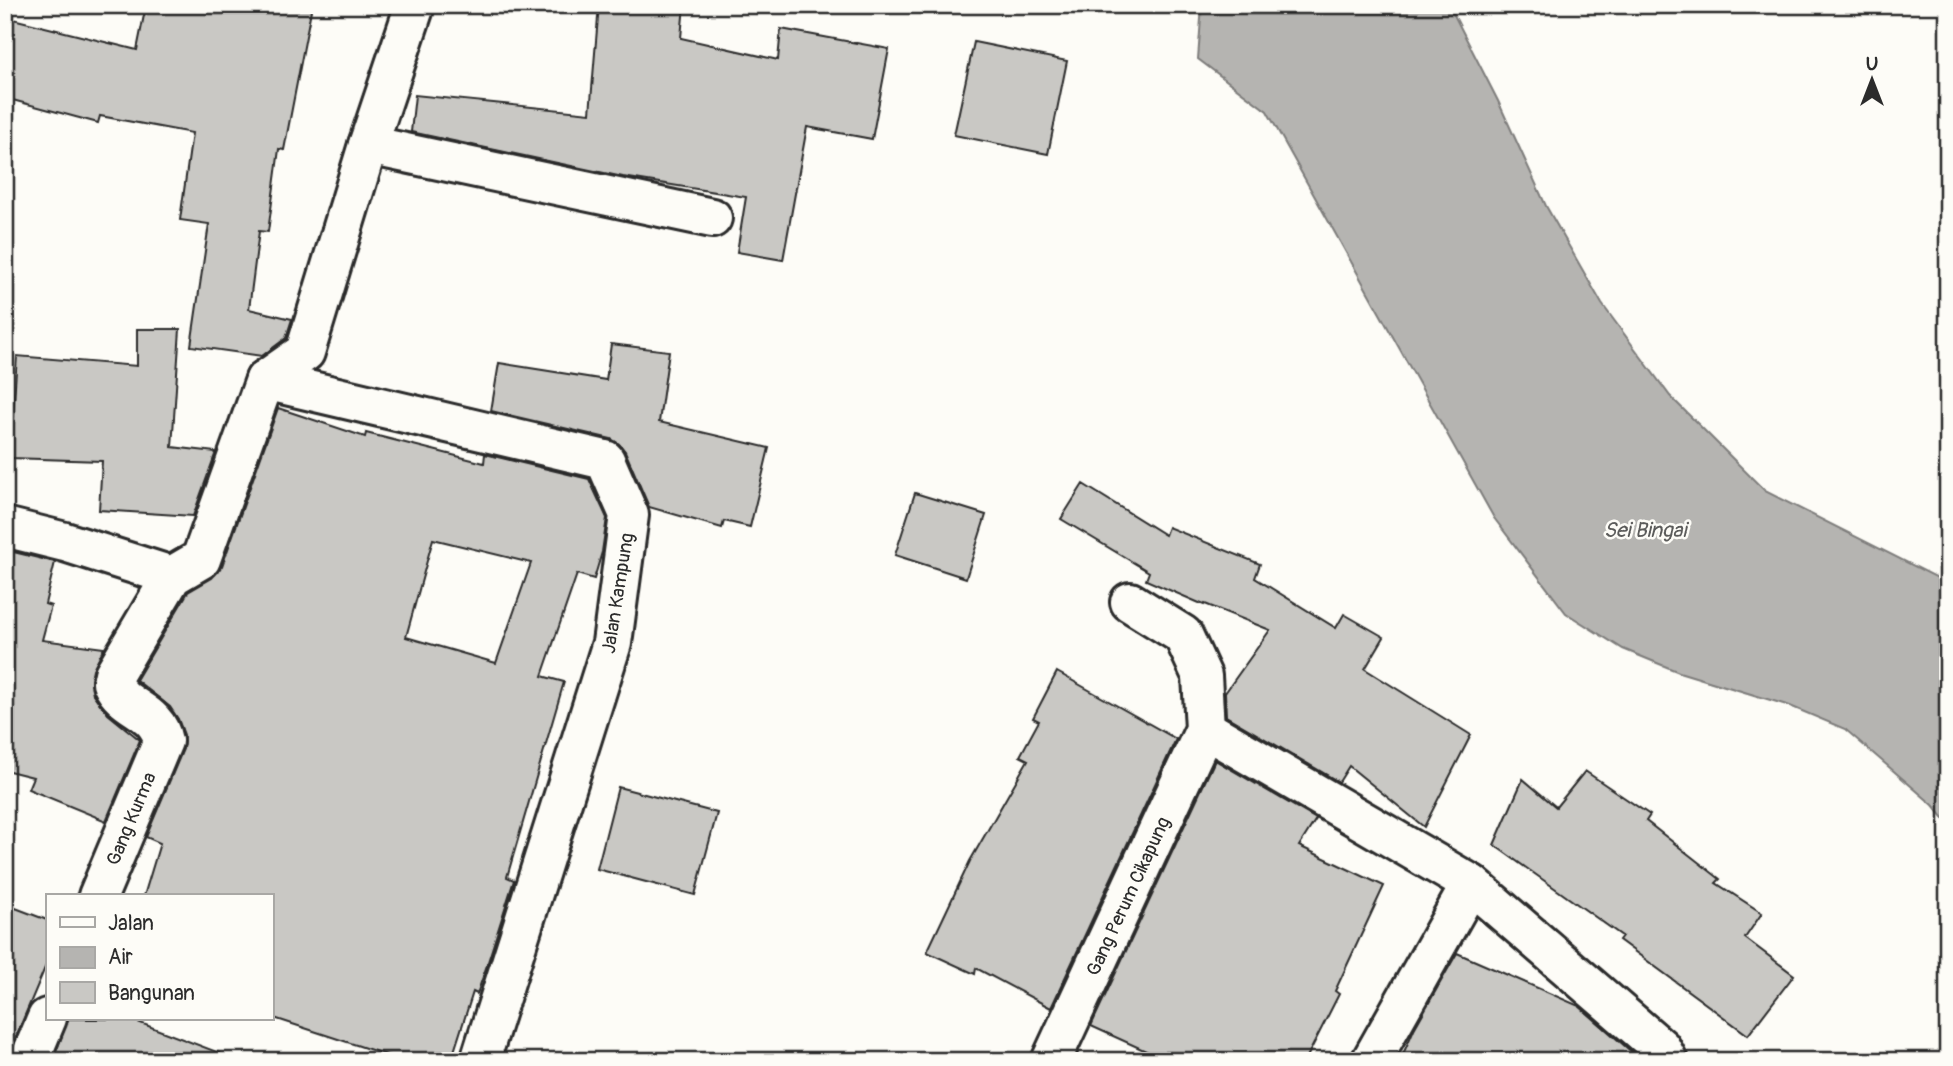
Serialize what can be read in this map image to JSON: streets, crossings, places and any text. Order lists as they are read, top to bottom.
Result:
{
  "streets": {
    "street": ["Jalan Kampung", "Gang Kurma", "Gang Perum Cikapung"]
  },
  "water": ["Sei Bingai"],
  "legend": ["Jalan", "Air", "Bangunan"],
  "north": "top"
}
